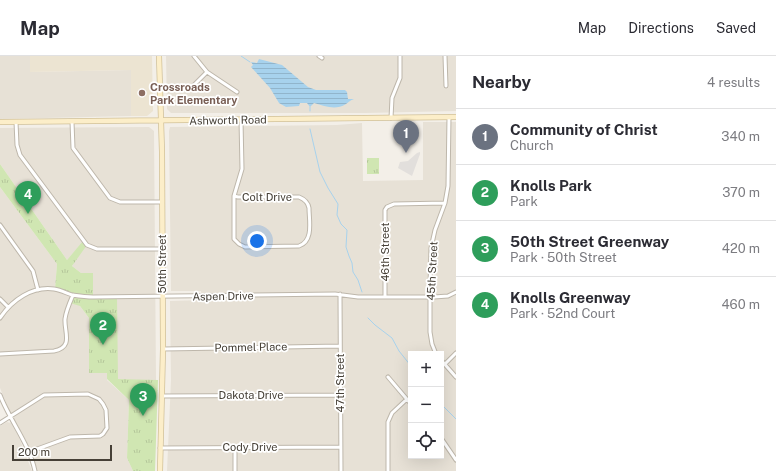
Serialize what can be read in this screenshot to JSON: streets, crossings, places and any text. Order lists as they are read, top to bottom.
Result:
{
  "streets": {
    "main road": ["Ashworth Road", "50th Street"],
    "street": [
      "Colt Drive",
      "46th Street",
      "45th Street",
      "Aspen Drive",
      "Pommel Place",
      "47th Street",
      "Dakota Drive",
      "Cody Drive"
    ]
  },
  "crossings": [
    ["Ashworth Road", "50th Street"],
    ["Ashworth Road", "45th Street"],
    ["46th Street", "45th Street"],
    ["46th Street", "Aspen Drive"],
    ["50th Street", "Aspen Drive"],
    ["50th Street", "Pommel Place"],
    ["50th Street", "Dakota Drive"],
    ["50th Street", "Cody Drive"],
    ["45th Street", "Aspen Drive"],
    ["Aspen Drive", "47th Street"],
    ["Pommel Place", "47th Street"],
    ["47th Street", "Dakota Drive"],
    ["47th Street", "Cody Drive"]
  ],
  "places": ["Crossroads Park Elementary"],
  "scale_bar": "200 m",
  "page": {
    "header": "Map",
    "nav": ["Map", "Directions", "Saved"],
    "heading": ["Nearby", "4 results"],
    "list": [
      {
        "mark": "1",
        "name": "Community of Christ",
        "note": "Church",
        "value": "340 m"
      },
      {
        "mark": "2",
        "name": "Knolls Park",
        "note": "Park",
        "value": "370 m"
      },
      {
        "mark": "3",
        "name": "50th Street Greenway",
        "note": "Park · 50th Street",
        "value": "420 m"
      },
      {
        "mark": "4",
        "name": "Knolls Greenway",
        "note": "Park · 52nd Court",
        "value": "460 m"
      }
    ],
    "pins": [
      "1",
      "4",
      "2",
      "3"
    ],
    "map_buttons": ["+", "−"],
    "scale": "200 m"
  }
}
